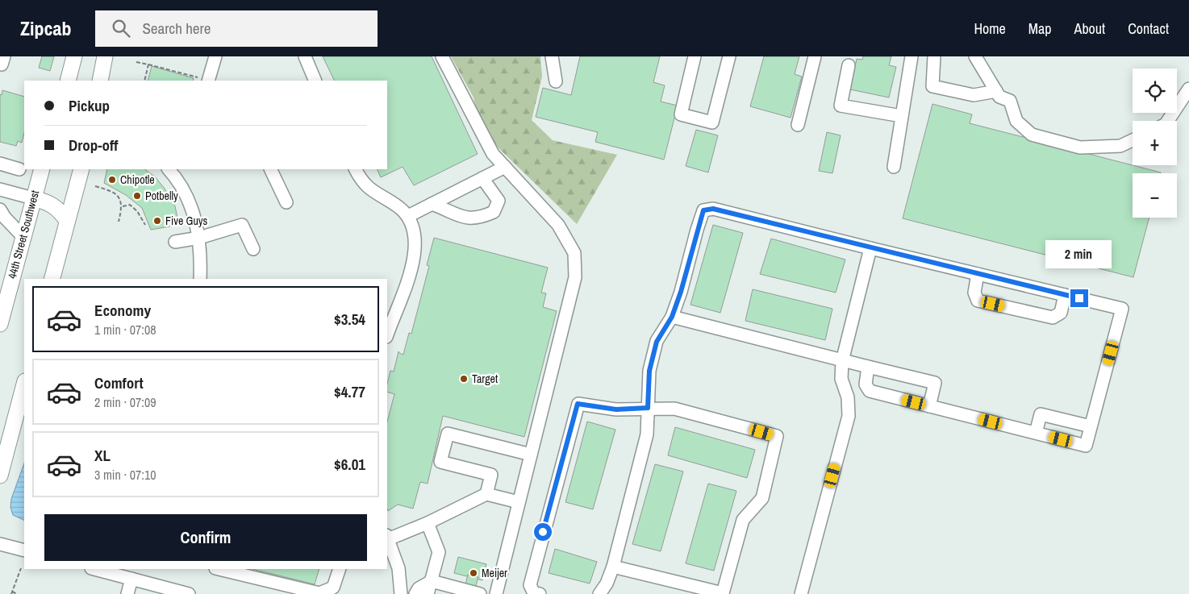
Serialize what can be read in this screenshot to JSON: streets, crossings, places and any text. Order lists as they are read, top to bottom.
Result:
{
  "streets": {
    "main road": ["44th Street Southwest"]
  },
  "places": [
    "Chipotle",
    "Potbelly",
    "Five Guys",
    "Target",
    "Meijer"
  ],
  "page": {
    "header": "Zipcab",
    "search": "Search here",
    "nav": [
      "Home",
      "Map",
      "About",
      "Contact"
    ],
    "map_buttons": ["+", "−"],
    "banner": ["Pickup", "Drop-off"],
    "bubble": "2 min",
    "list": [
      {
        "name": "Economy",
        "note": "1 min · 07:08",
        "value": "$3.54"
      },
      {
        "name": "Comfort",
        "note": "2 min · 07:09",
        "value": "$4.77"
      },
      {
        "name": "XL",
        "note": "3 min · 07:10",
        "value": "$6.01"
      }
    ],
    "buttons": "Confirm"
  }
}
